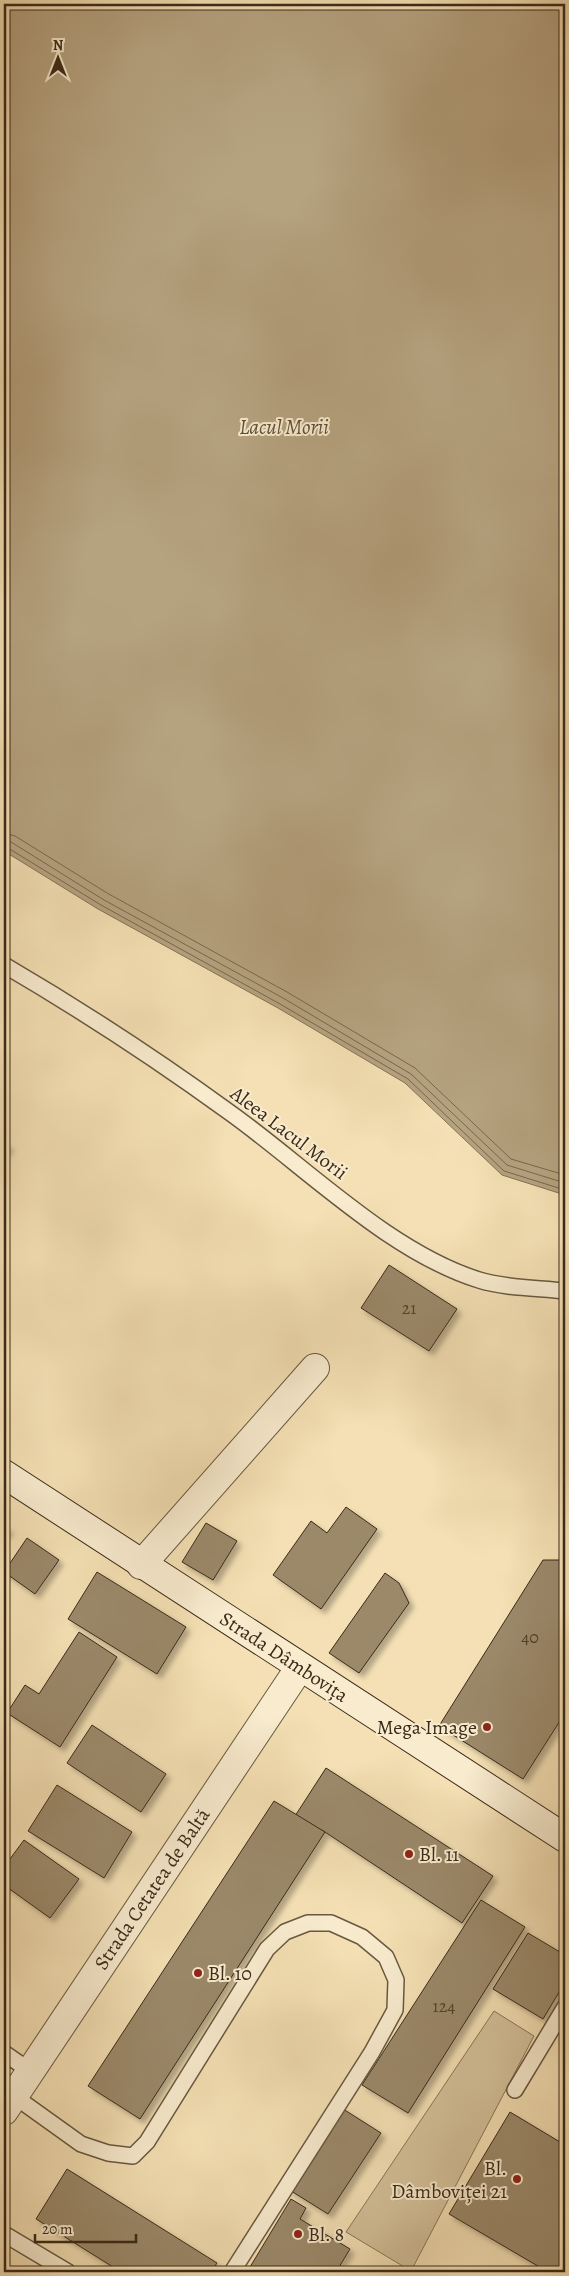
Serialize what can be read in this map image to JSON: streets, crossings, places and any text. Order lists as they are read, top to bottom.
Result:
{
  "streets": {
    "street": ["Strada Dâmbovița", "Strada Cetatea de Baltă"],
    "lane": ["Aleea Lacul Morii"]
  },
  "crossings": [
    ["Strada Dâmbovița", "Strada Cetatea de Baltă"]
  ],
  "water": ["Lacul Morii"],
  "places": [
    "Mega Image",
    "Bl. 11",
    "Bl. 10",
    "Bl. Dâmboviței 21",
    "Bl. 8"
  ],
  "house_numbers": ["21", "40", "124"],
  "scale_bar": "20 m",
  "north": "top"
}
